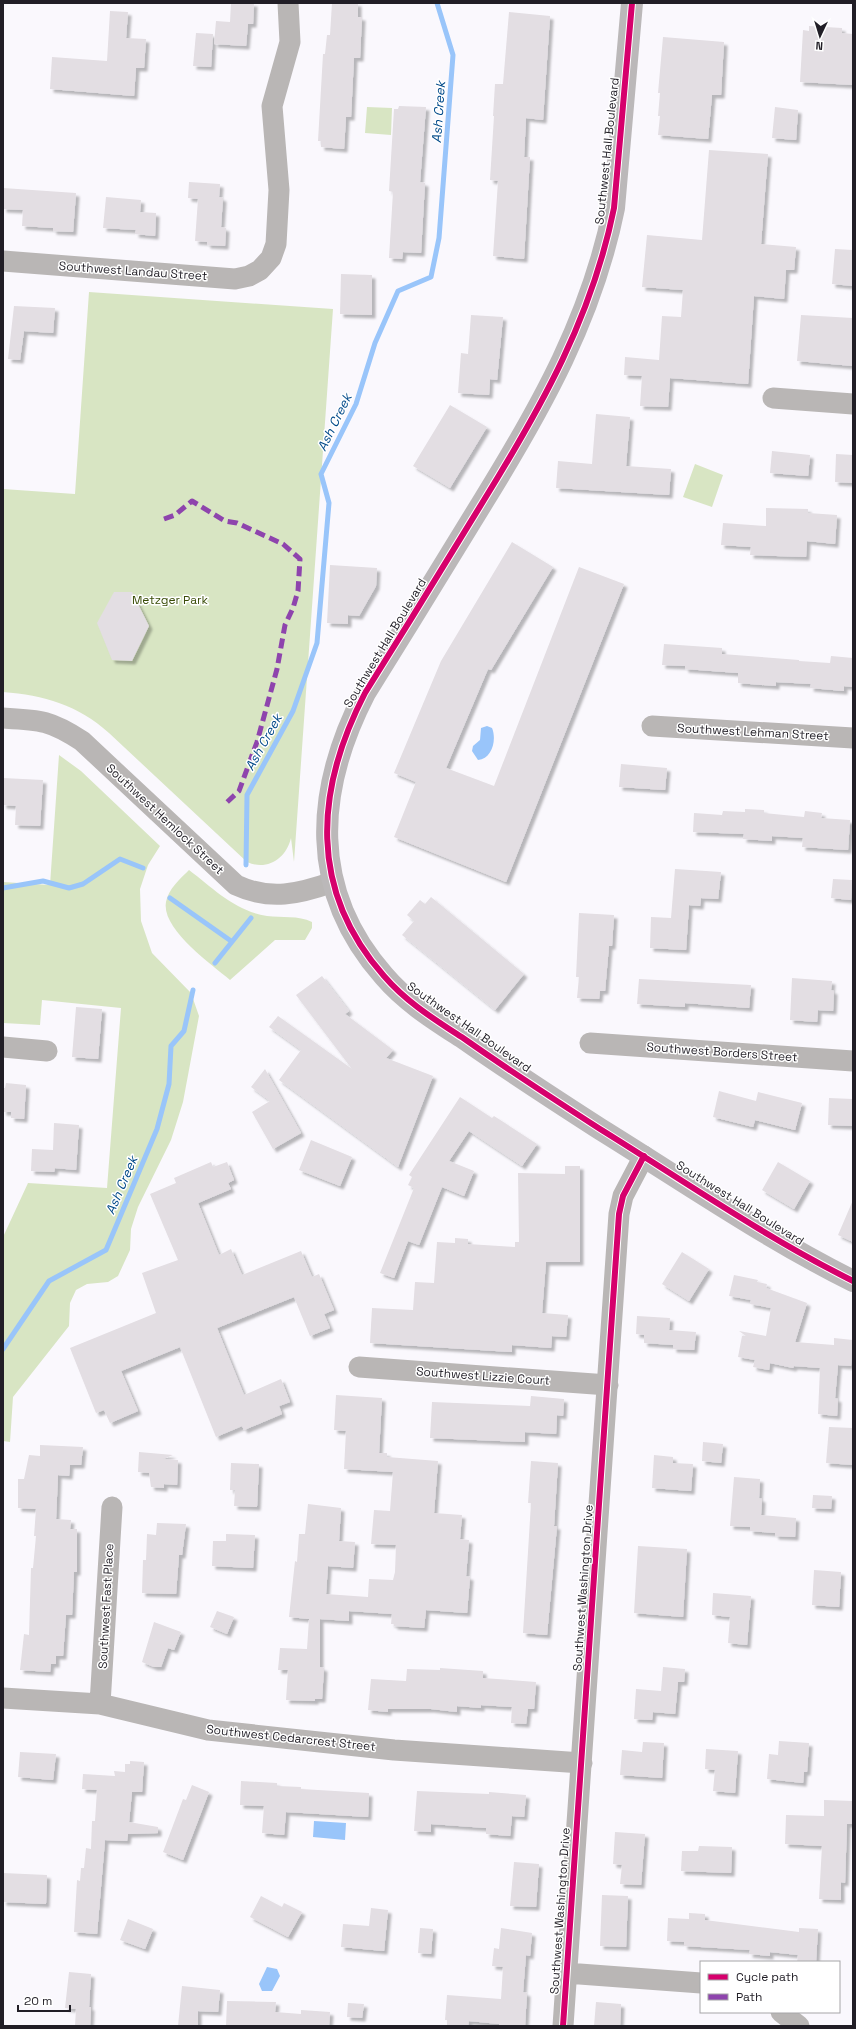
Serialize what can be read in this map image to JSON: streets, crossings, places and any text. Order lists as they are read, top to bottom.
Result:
{
  "streets": {
    "main road": ["Southwest Hall Boulevard"],
    "street": [
      "Southwest Landau Street",
      "Southwest Lehman Street",
      "Southwest Hemlock Street",
      "Southwest Borders Street",
      "Southwest Lizzie Court",
      "Southwest Washington Drive",
      "Southwest Fast Place",
      "Southwest Cedarcrest Street"
    ]
  },
  "crossings": [
    ["Southwest Hall Boulevard", "Southwest Hemlock Street"],
    ["Southwest Hall Boulevard", "Southwest Washington Drive"],
    ["Southwest Lizzie Court", "Southwest Washington Drive"],
    ["Southwest Washington Drive", "Southwest Cedarcrest Street"],
    ["Southwest Fast Place", "Southwest Cedarcrest Street"]
  ],
  "water": ["Ash Creek"],
  "parks": ["Metzger Park"],
  "legend": ["Cycle path", "Path"],
  "scale_bar": "20 m",
  "north": "bottom"
}
